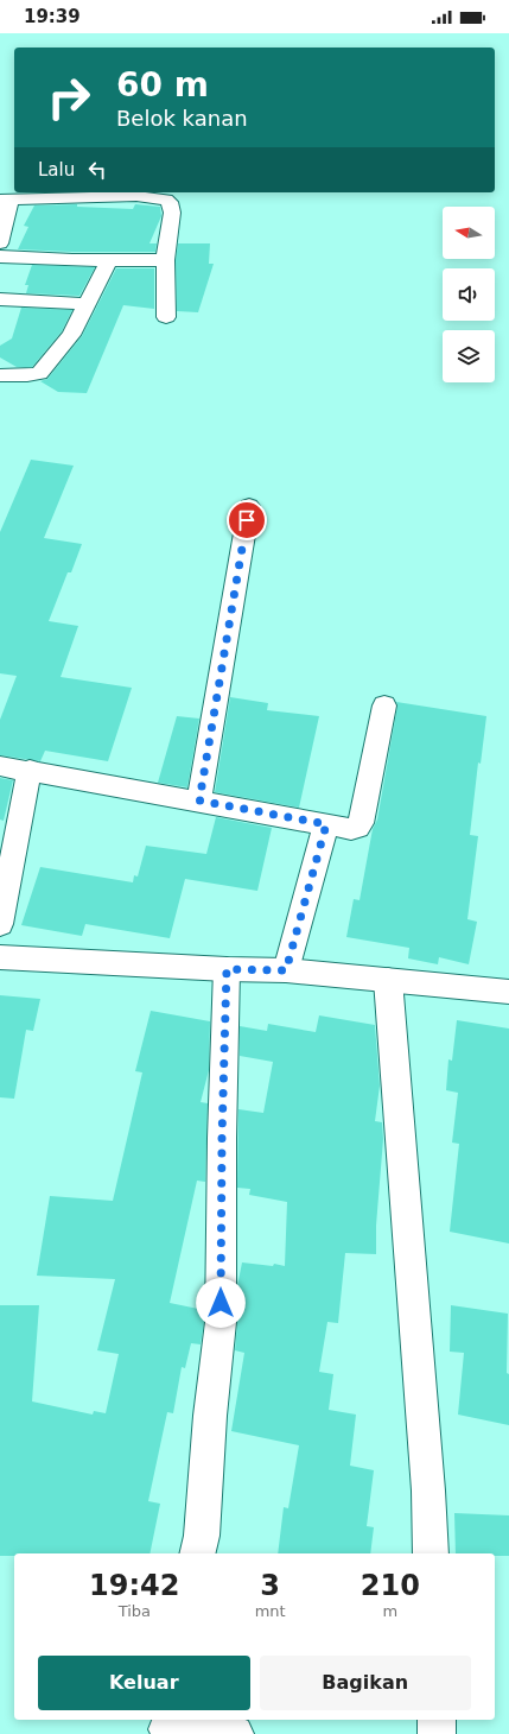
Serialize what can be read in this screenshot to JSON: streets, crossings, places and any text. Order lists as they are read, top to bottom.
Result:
{
  "north": "left",
  "page": {
    "status": "19:39",
    "turn": ["60 m", "Belok kanan"],
    "then": "Lalu",
    "eta": [
      "19:42",
      "Tiba",
      "3",
      "mnt",
      "210",
      "m"
    ],
    "buttons": ["Keluar", "Bagikan"]
  }
}
